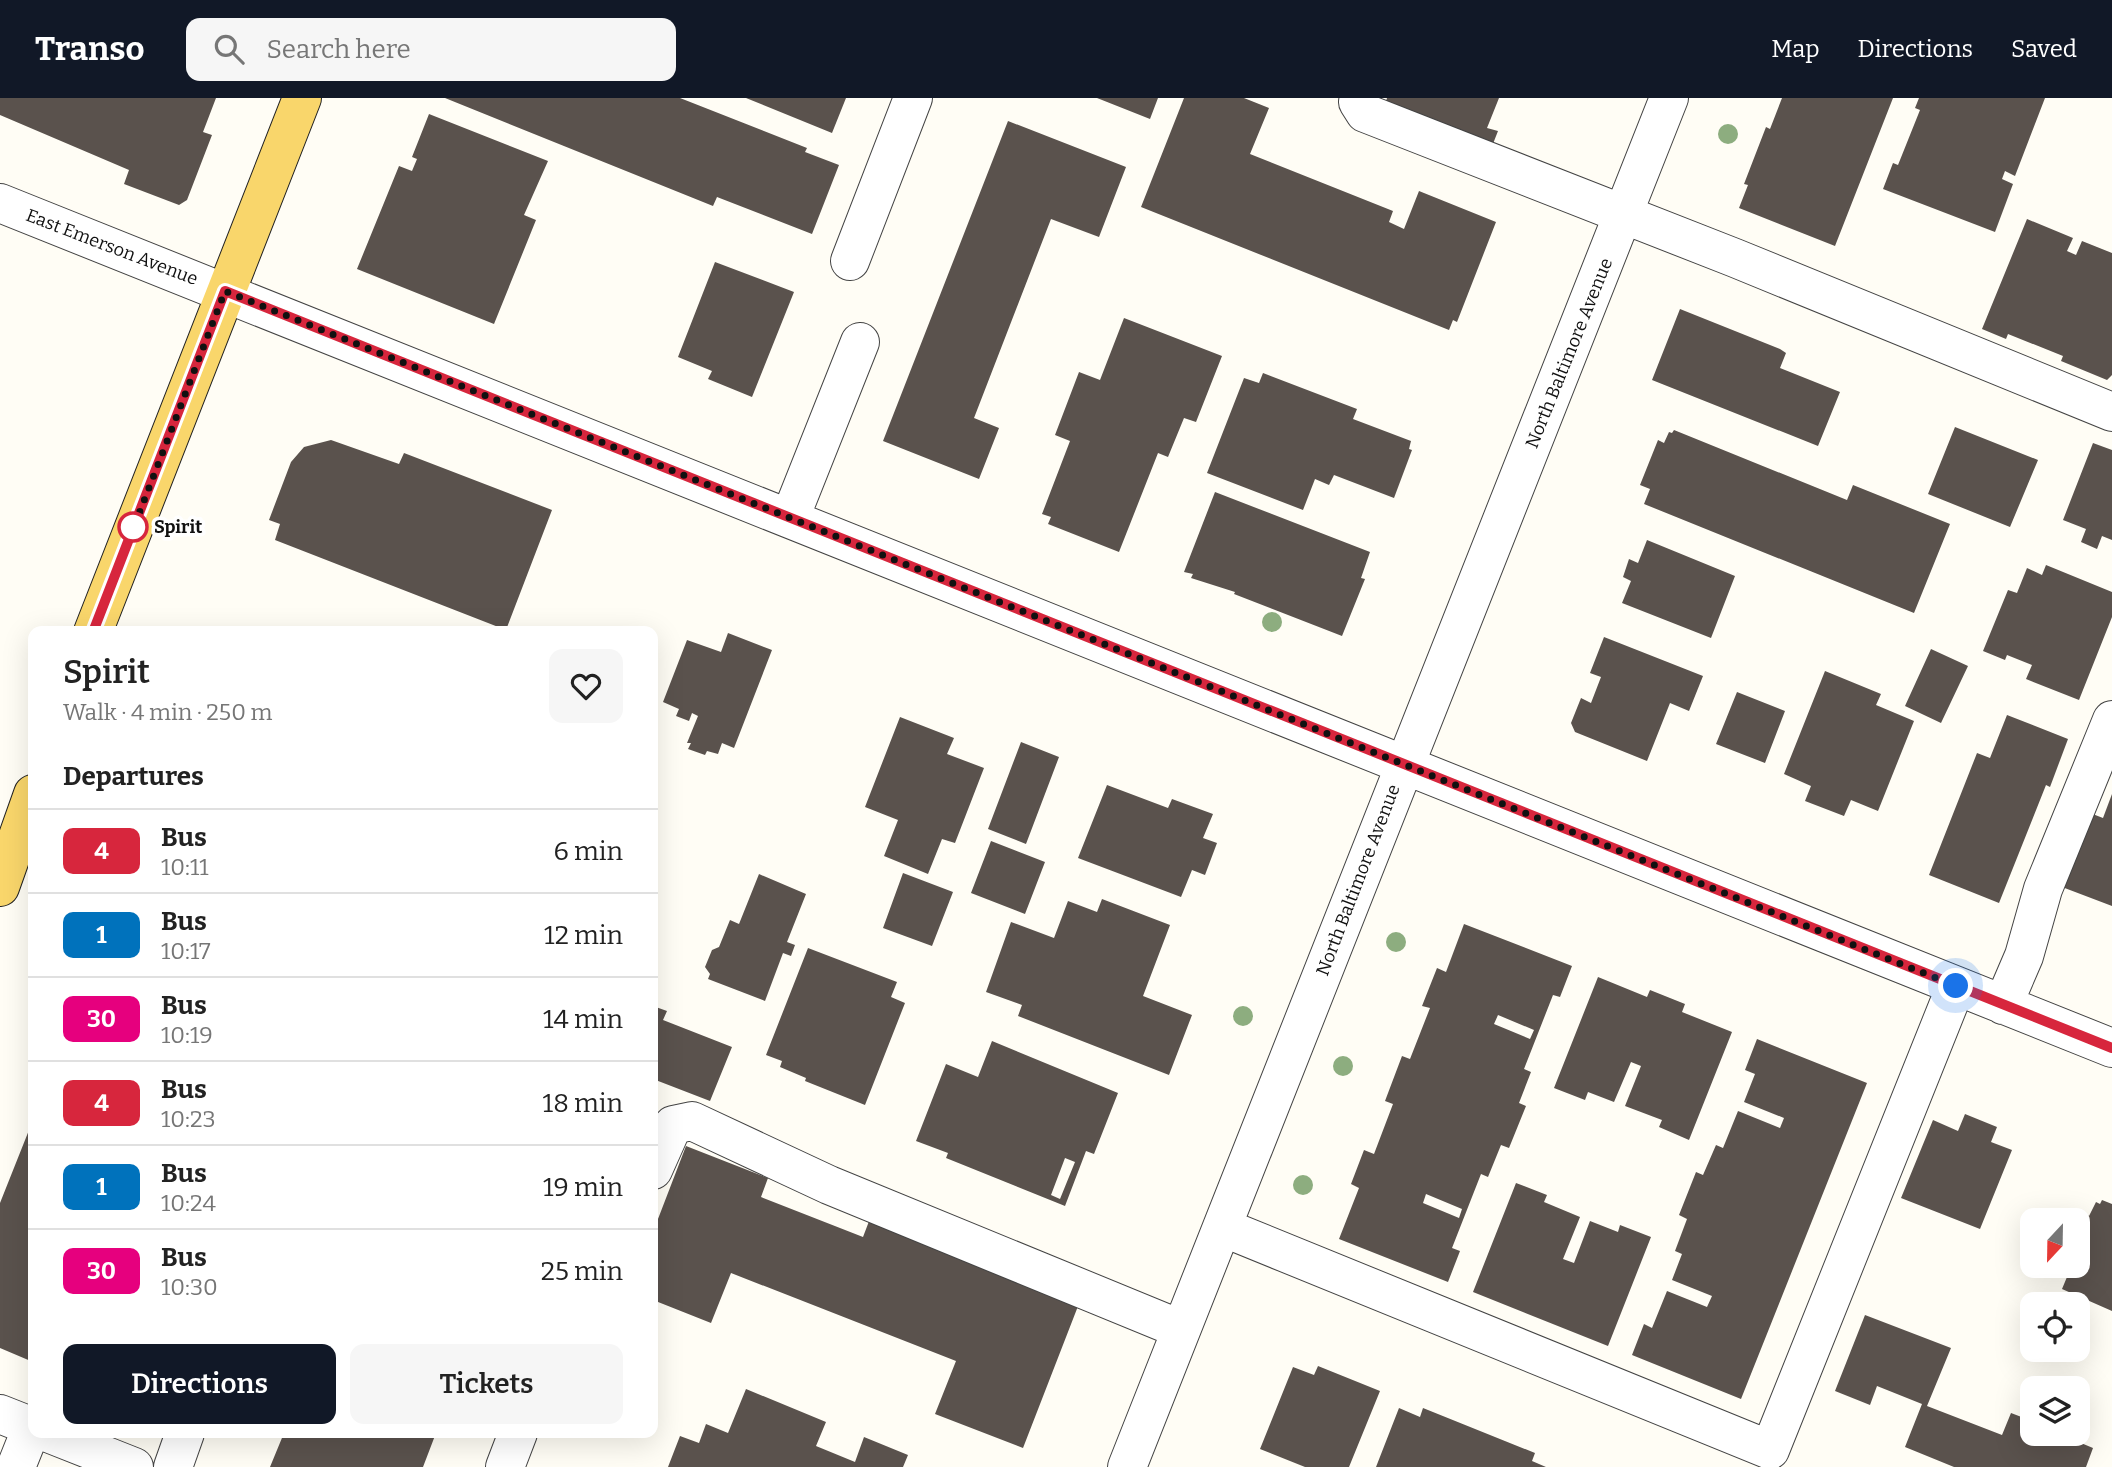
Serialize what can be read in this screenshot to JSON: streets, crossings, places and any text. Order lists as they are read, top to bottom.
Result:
{
  "streets": {
    "street": ["East Emerson Avenue", "North Baltimore Avenue"]
  },
  "crossings": [
    ["East Emerson Avenue", "North Baltimore Avenue"]
  ],
  "places": ["Spirit"],
  "lines": ["bus line 4"],
  "north": "bottom",
  "page": {
    "header": "Transo",
    "search": "Search here",
    "nav": ["Map", "Directions", "Saved"],
    "heading": [
      ["Spirit", "Walk · 4 min · 250 m"],
      "Departures"
    ],
    "list": [
      {
        "mark": "4",
        "name": "Bus",
        "note": "10:11",
        "value": "6 min"
      },
      {
        "mark": "1",
        "name": "Bus",
        "note": "10:17",
        "value": "12 min"
      },
      {
        "mark": "30",
        "name": "Bus",
        "note": "10:19",
        "value": "14 min"
      },
      {
        "mark": "4",
        "name": "Bus",
        "note": "10:23",
        "value": "18 min"
      },
      {
        "mark": "1",
        "name": "Bus",
        "note": "10:24",
        "value": "19 min"
      },
      {
        "mark": "30",
        "name": "Bus",
        "note": "10:30",
        "value": "25 min"
      }
    ],
    "buttons": ["Directions", "Tickets"]
  }
}
